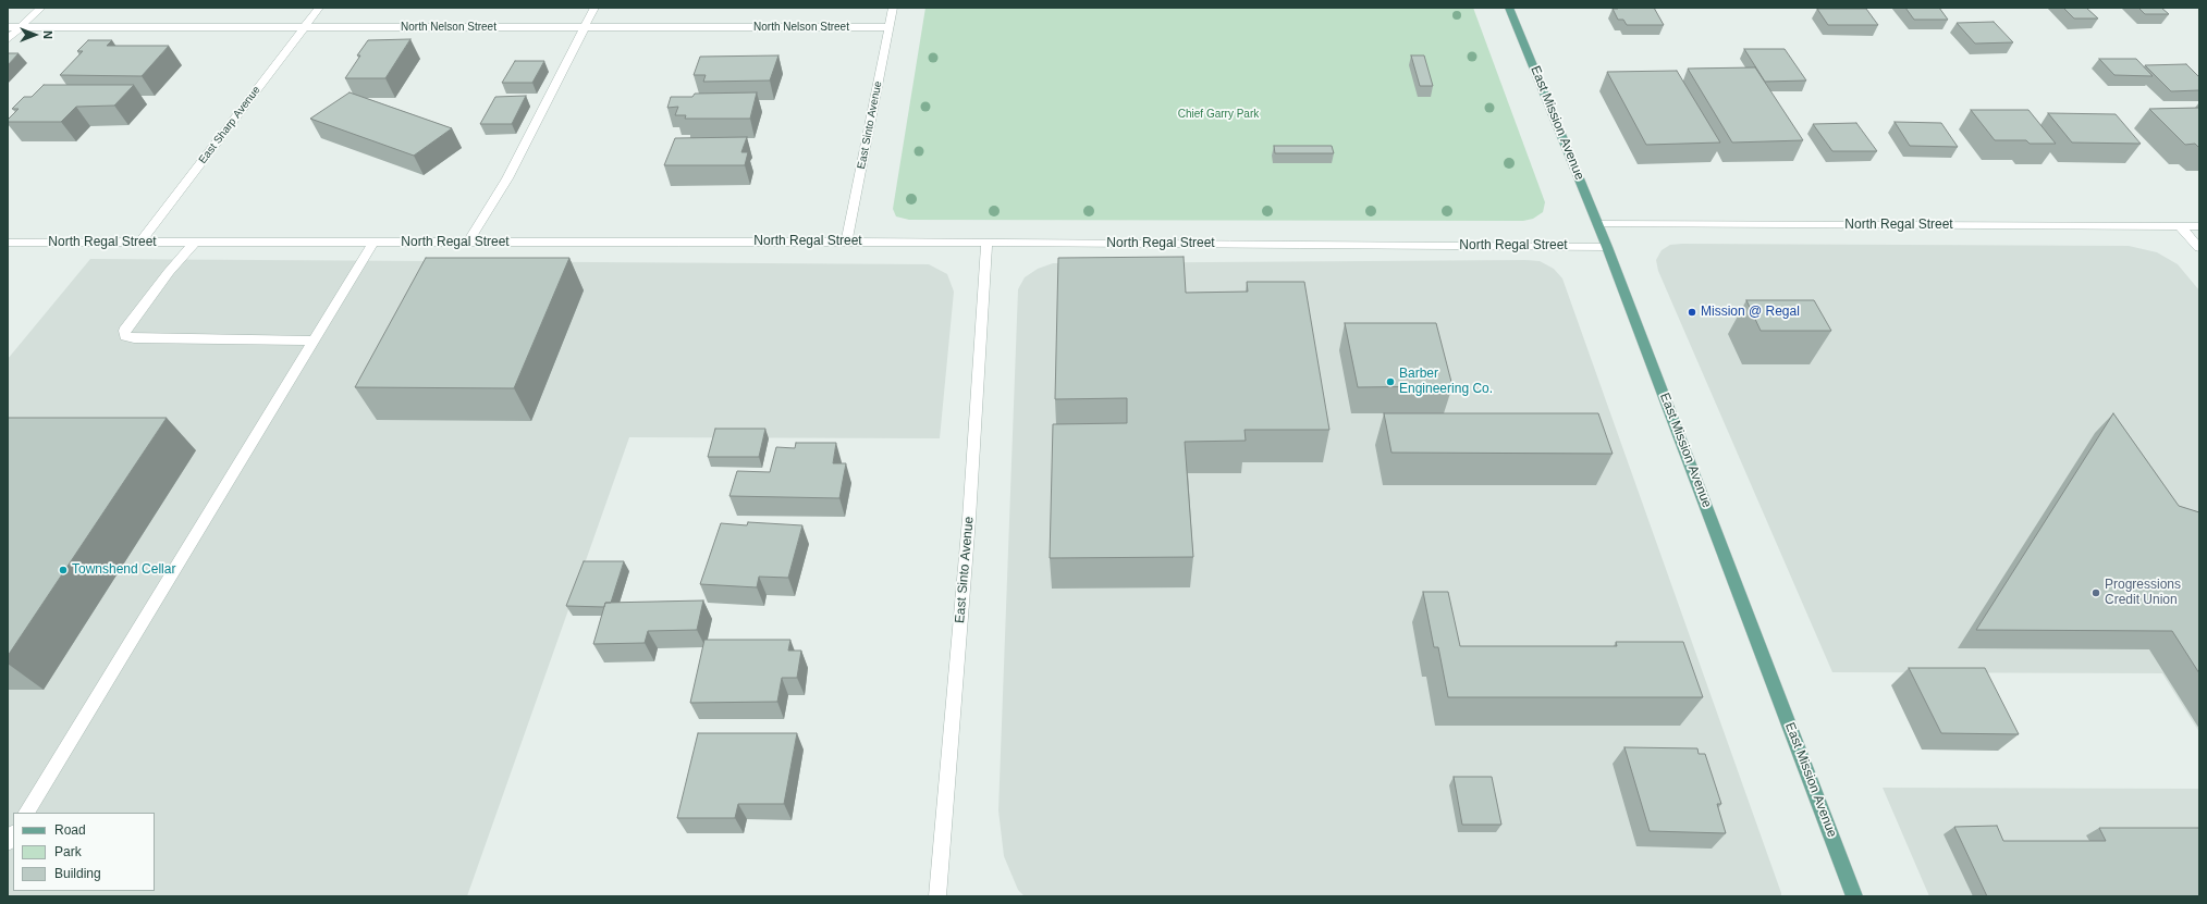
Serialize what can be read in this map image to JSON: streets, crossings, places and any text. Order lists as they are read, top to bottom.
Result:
{
  "streets": {
    "main road": ["East Mission Avenue"],
    "street": [
      "North Nelson Street",
      "East Sharp Avenue",
      "East Sinto Avenue",
      "North Regal Street"
    ]
  },
  "crossings": [
    ["North Nelson Street", "East Sharp Avenue"],
    ["North Nelson Street", "East Sinto Avenue"],
    ["East Mission Avenue", "North Regal Street"],
    ["East Sharp Avenue", "North Regal Street"],
    ["East Sinto Avenue", "North Regal Street"]
  ],
  "parks": ["Chief Garry Park"],
  "places": [
    "Mission @ Regal",
    "Barber Engineering Co.",
    "Townshend Cellar",
    "Progressions Credit Union"
  ],
  "legend": ["Road", "Park", "Building"],
  "north": "right"
}
